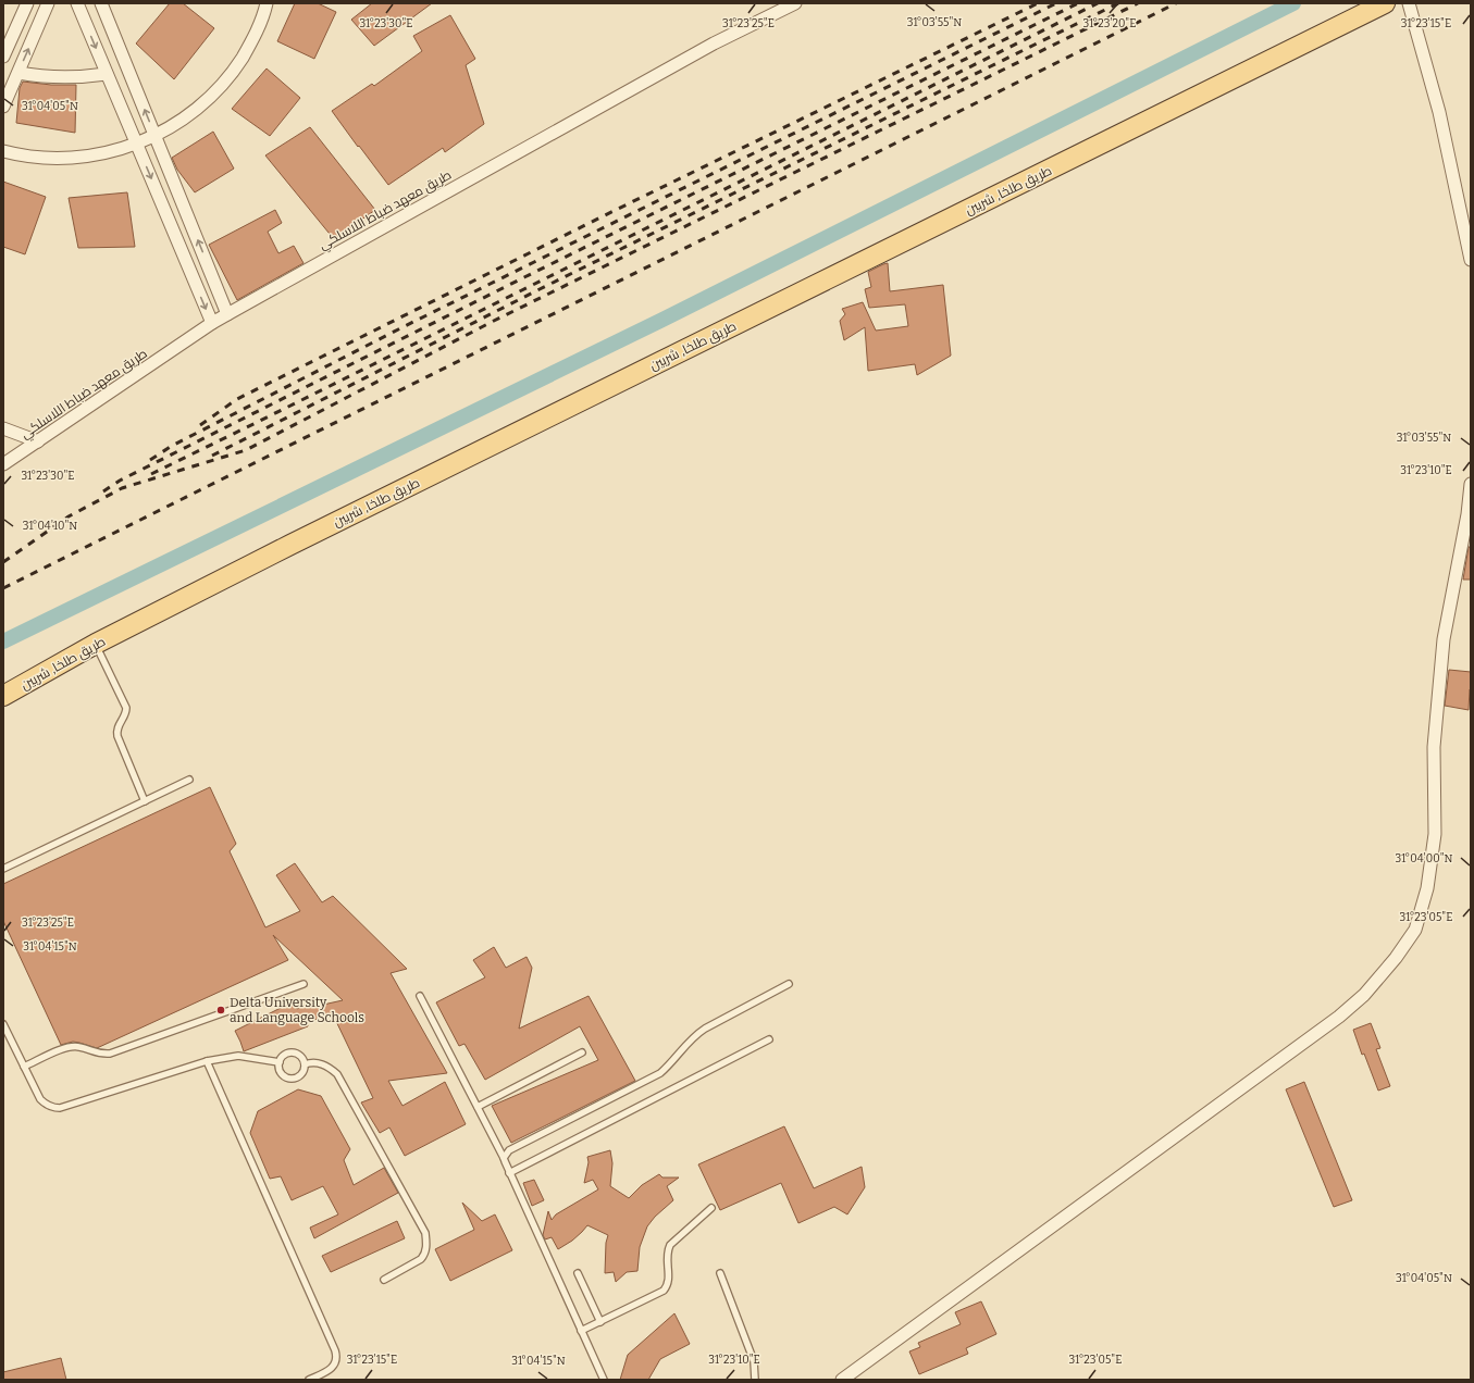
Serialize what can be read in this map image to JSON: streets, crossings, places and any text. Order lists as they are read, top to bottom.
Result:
{
  "streets": {
    "main road": ["طريق طلخا, شربين"],
    "street": ["طريق معهد ضباط اللاسلكي"]
  },
  "places": ["Delta University and Language Schools"],
  "coordinates": [
    "31°03'55\"N",
    "31°23'30\"E",
    "31°23'25\"E",
    "31°23'20\"E",
    "31°23'15\"E",
    "31°04'05\"N",
    "31°23'10\"E",
    "31°04'10\"N",
    "31°04'00\"N",
    "31°23'05\"E",
    "31°04'15\"N"
  ]
}
